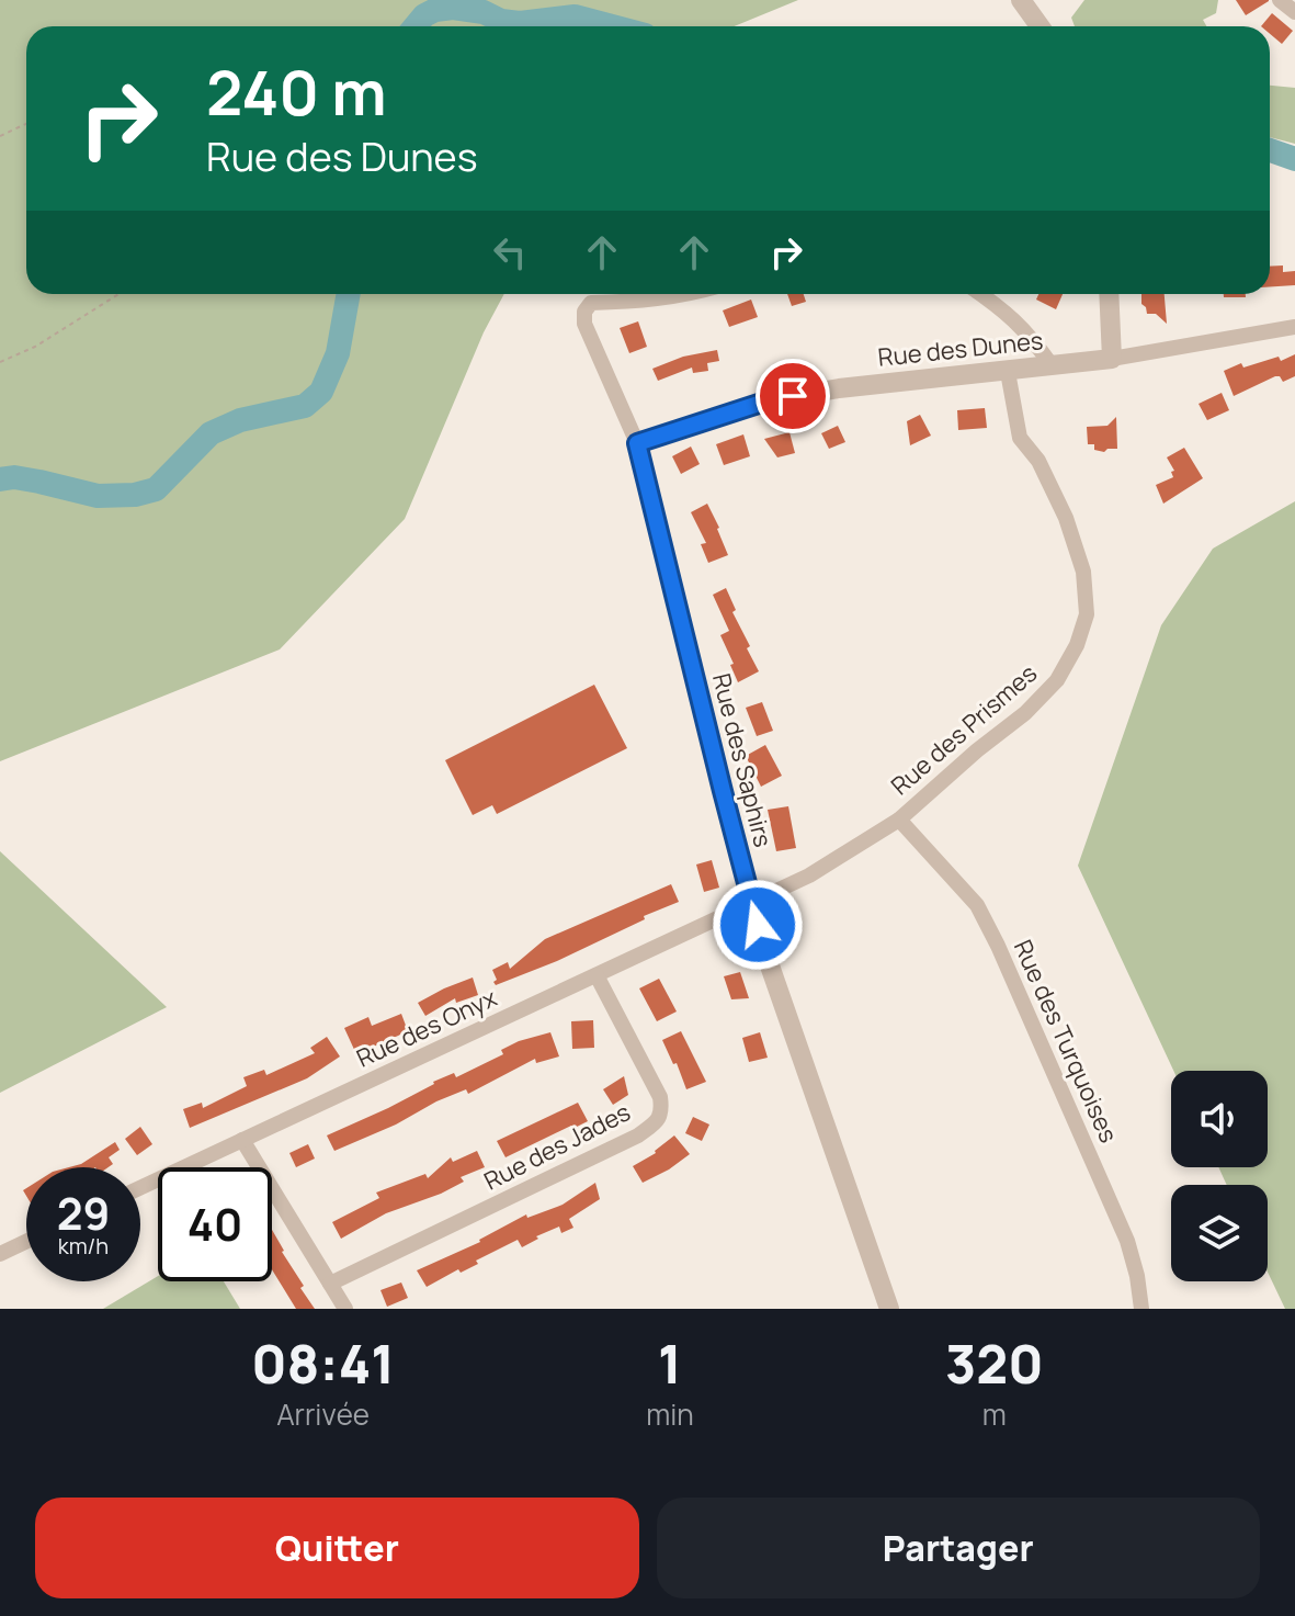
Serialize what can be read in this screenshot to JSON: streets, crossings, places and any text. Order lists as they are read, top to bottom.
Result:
{
  "streets": {
    "street": [
      "Rue des Dunes",
      "Rue des Prismes",
      "Rue des Saphirs",
      "Rue des Onyx",
      "Rue des Turquoises",
      "Rue des Jades"
    ]
  },
  "crossings": [
    ["Rue des Dunes", "Rue des Prismes"],
    ["Rue des Dunes", "Rue des Saphirs"],
    ["Rue des Prismes", "Rue des Saphirs"],
    ["Rue des Prismes", "Rue des Onyx"],
    ["Rue des Prismes", "Rue des Turquoises"],
    ["Rue des Saphirs", "Rue des Onyx"],
    ["Rue des Onyx", "Rue des Jades"]
  ],
  "page": {
    "turn": ["240 m", "Rue des Dunes"],
    "speed": "29 km/h",
    "limit": "40",
    "eta": [
      "08:41",
      "Arrivée",
      "1",
      "min",
      "320",
      "m"
    ],
    "buttons": ["Quitter", "Partager"]
  }
}
